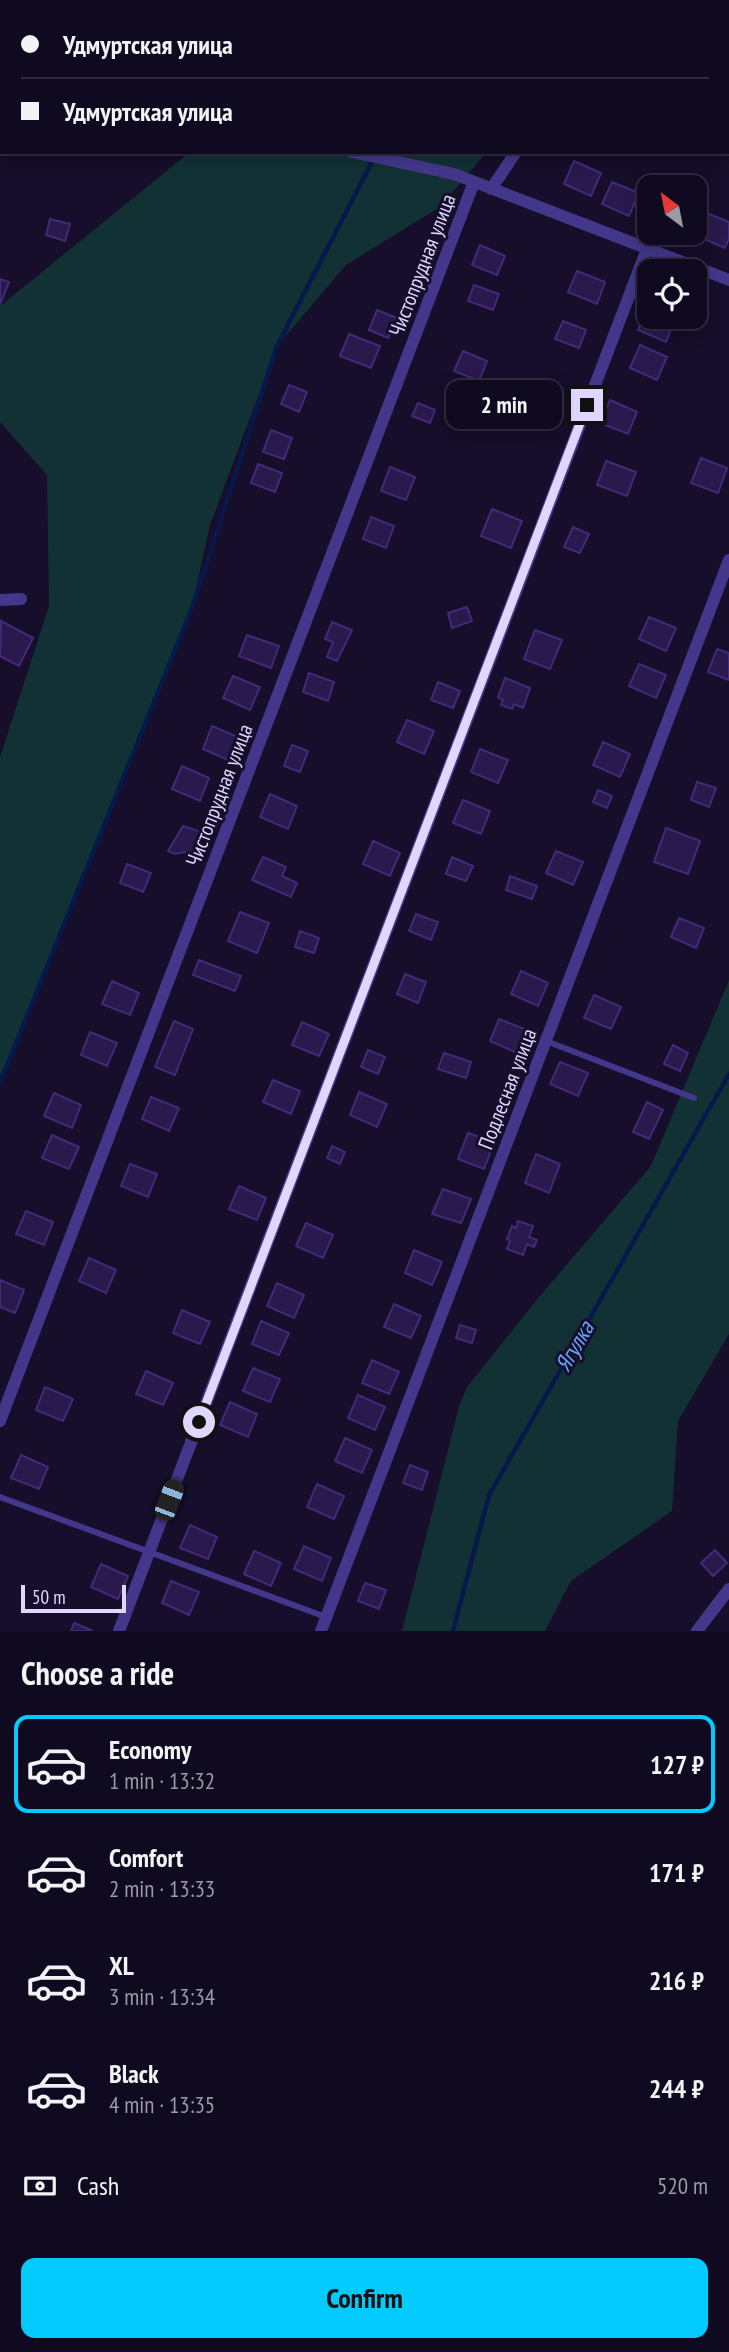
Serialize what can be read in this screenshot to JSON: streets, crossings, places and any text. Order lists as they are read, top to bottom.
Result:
{
  "streets": {
    "street": ["Чистопрудная улица", "Подлесная улица"]
  },
  "water": ["Ягулка"],
  "scale_bar": "50 m",
  "north": "top left",
  "page": {
    "banner": ["Удмуртская улица", "Удмуртская улица"],
    "bubble": "2 min",
    "scale": "50 m",
    "heading": "Choose a ride",
    "list": [
      {
        "name": "Economy",
        "note": "1 min · 13:32",
        "value": "127 ₽"
      },
      {
        "name": "Comfort",
        "note": "2 min · 13:33",
        "value": "171 ₽"
      },
      {
        "name": "XL",
        "note": "3 min · 13:34",
        "value": "216 ₽"
      },
      {
        "name": "Black",
        "note": "4 min · 13:35",
        "value": "244 ₽"
      }
    ],
    "pay": ["Cash", "520 m"],
    "buttons": "Confirm"
  }
}
